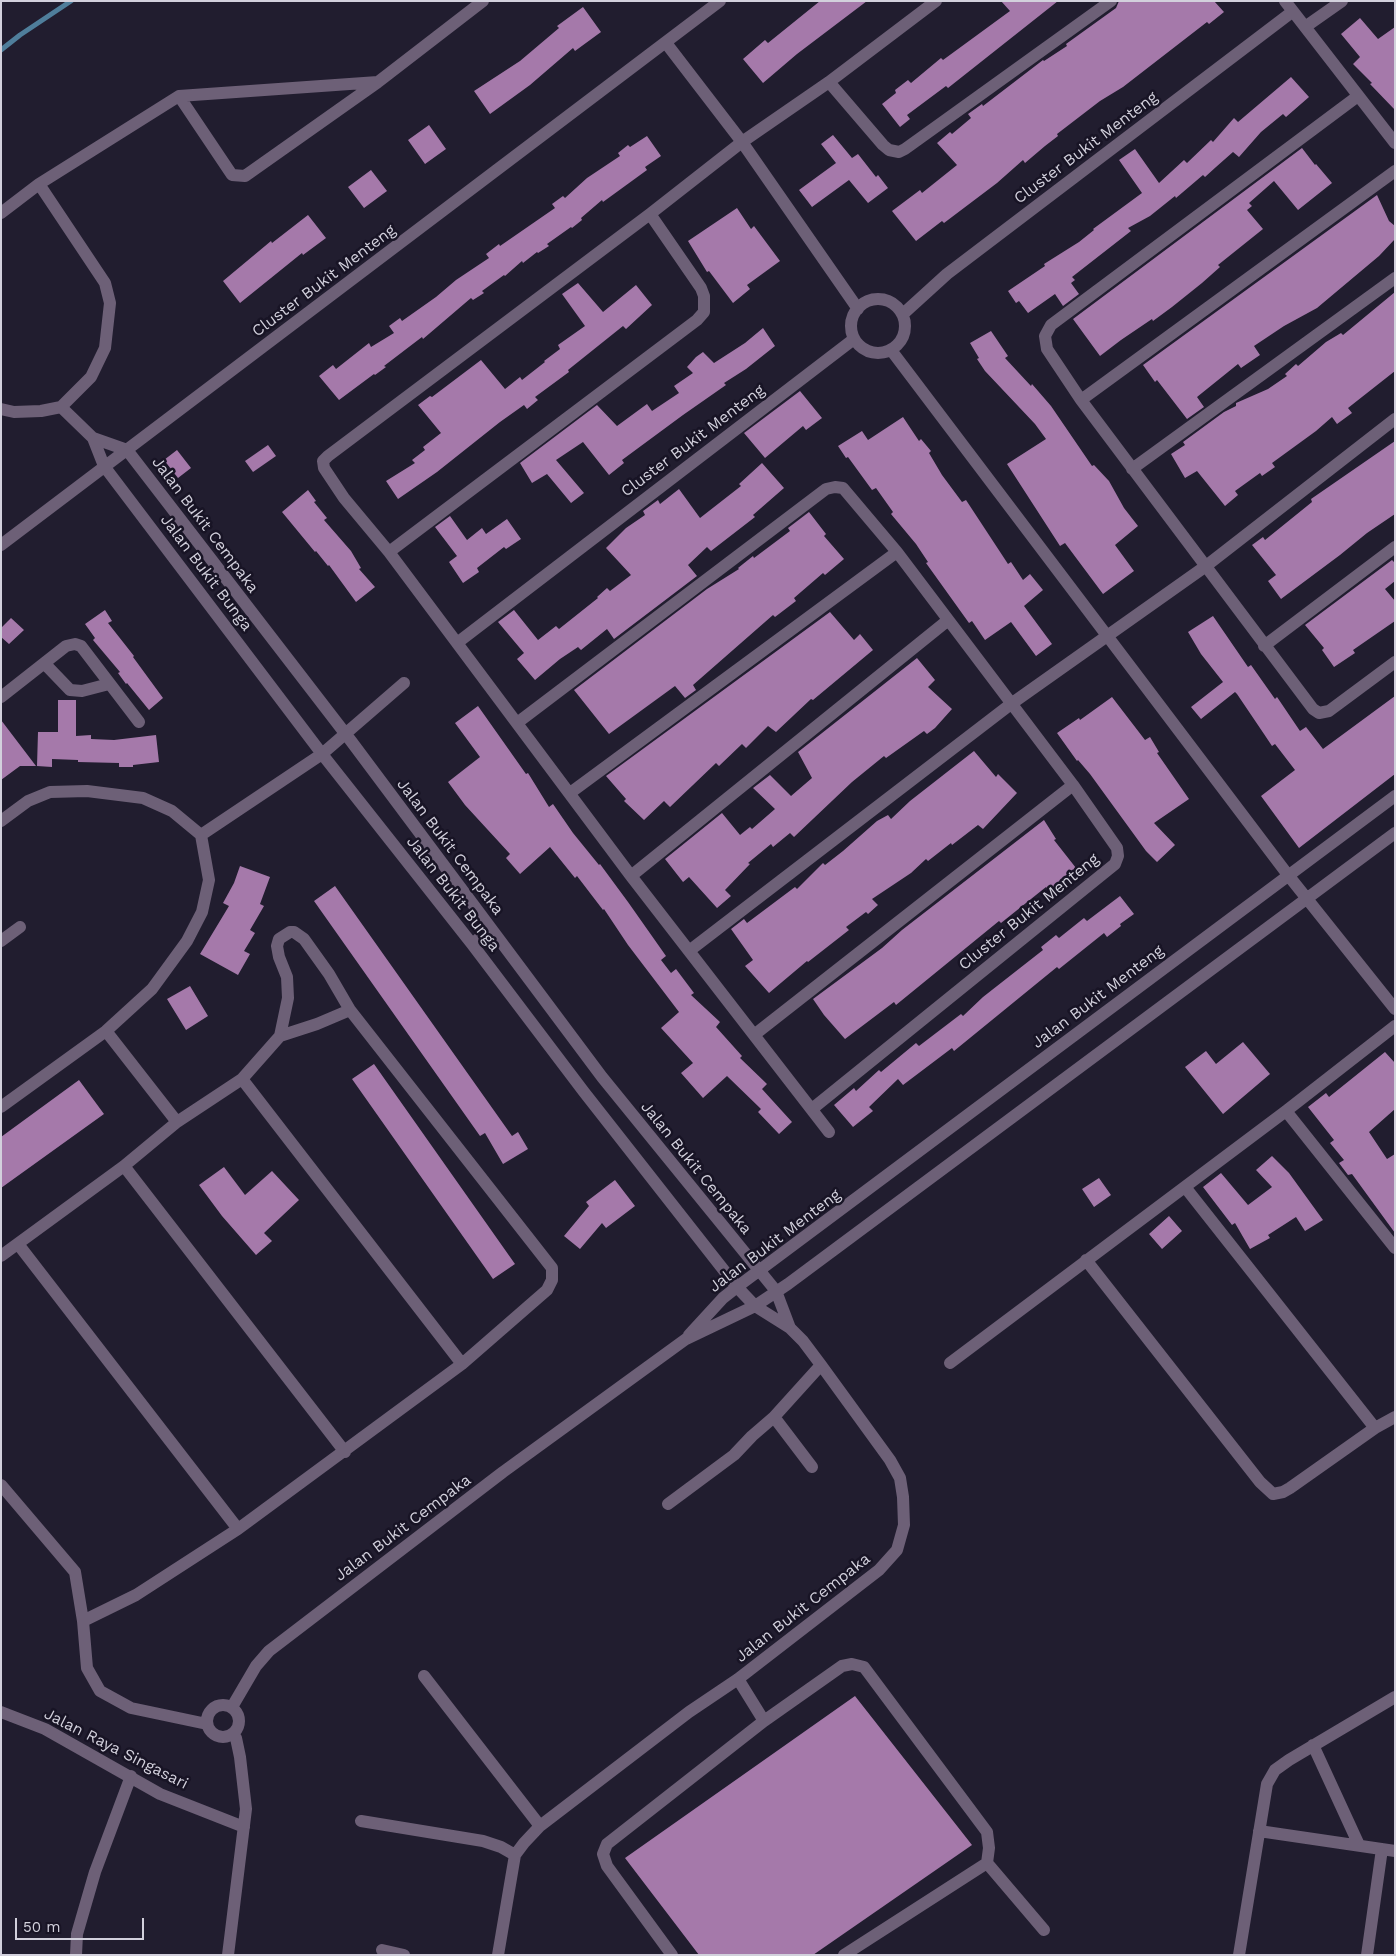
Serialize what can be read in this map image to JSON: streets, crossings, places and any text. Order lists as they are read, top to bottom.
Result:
{
  "streets": {
    "street": [
      "Cluster Bukit Menteng",
      "Jalan Bukit Cempaka",
      "Jalan Bukit Bunga",
      "Jalan Bukit Menteng",
      "Jalan Raya Singasari"
    ]
  },
  "crossings": [
    ["Cluster Bukit Menteng", "Jalan Bukit Cempaka"],
    ["Cluster Bukit Menteng", "Jalan Bukit Bunga"],
    ["Jalan Bukit Cempaka", "Jalan Bukit Bunga"],
    ["Jalan Bukit Cempaka", "Jalan Bukit Menteng"],
    ["Jalan Bukit Bunga", "Jalan Bukit Menteng"]
  ],
  "scale_bar": "50 m"
}
